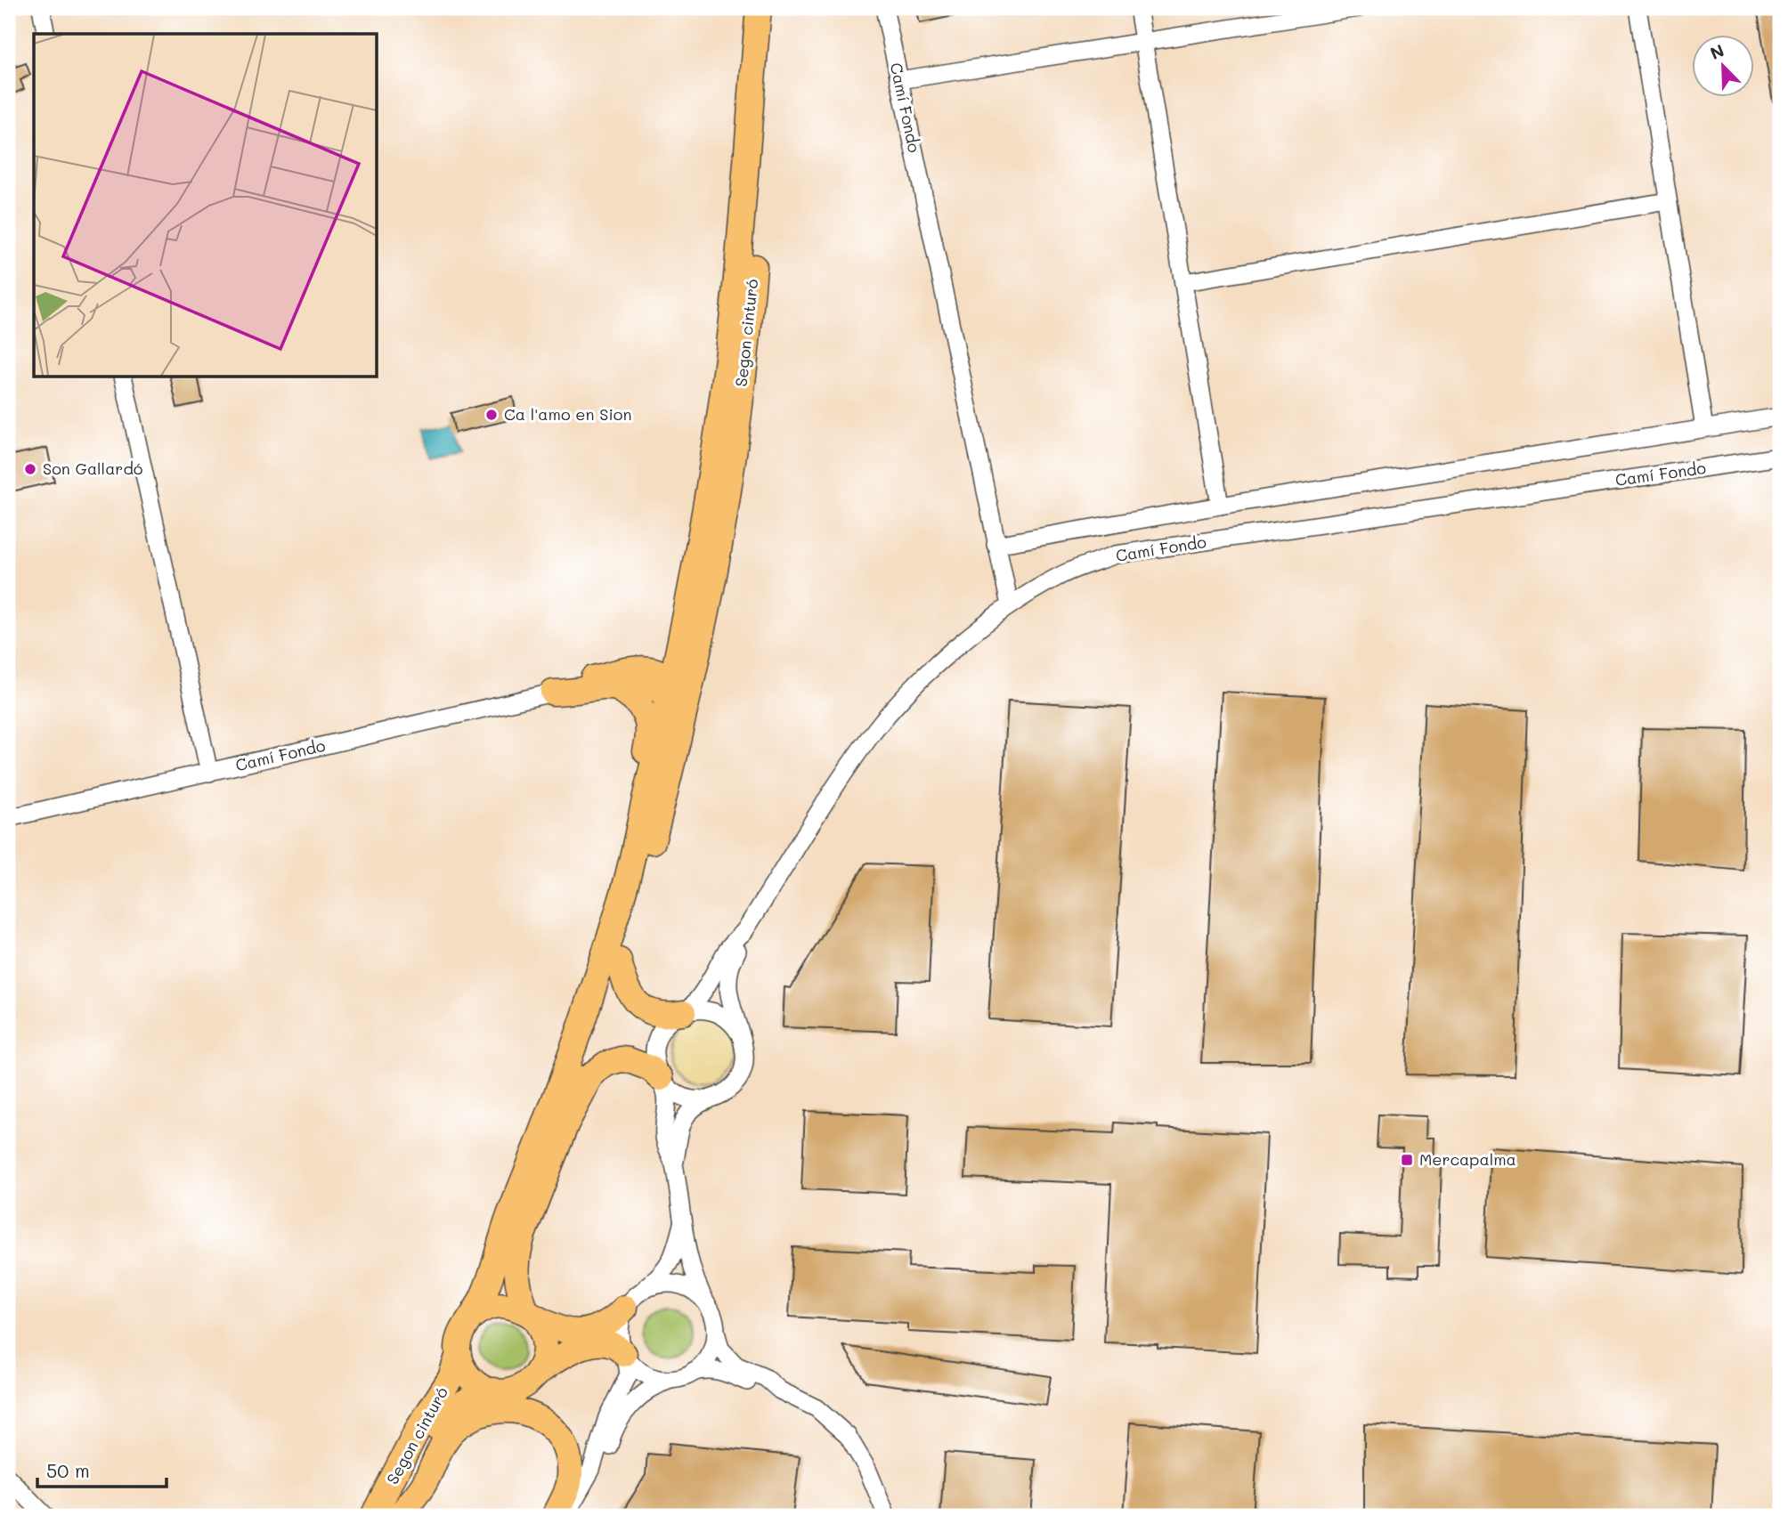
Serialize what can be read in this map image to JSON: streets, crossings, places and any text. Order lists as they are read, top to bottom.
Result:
{
  "streets": {
    "highway": ["Segon cinturó"],
    "street": ["Camí Fondo"]
  },
  "places": {
    "other": ["Ca l'amo en Sion", "Son Gallardó"],
    "transit": ["Mercapalma"]
  },
  "scale_bar": "50 m",
  "north": "top left"
}
